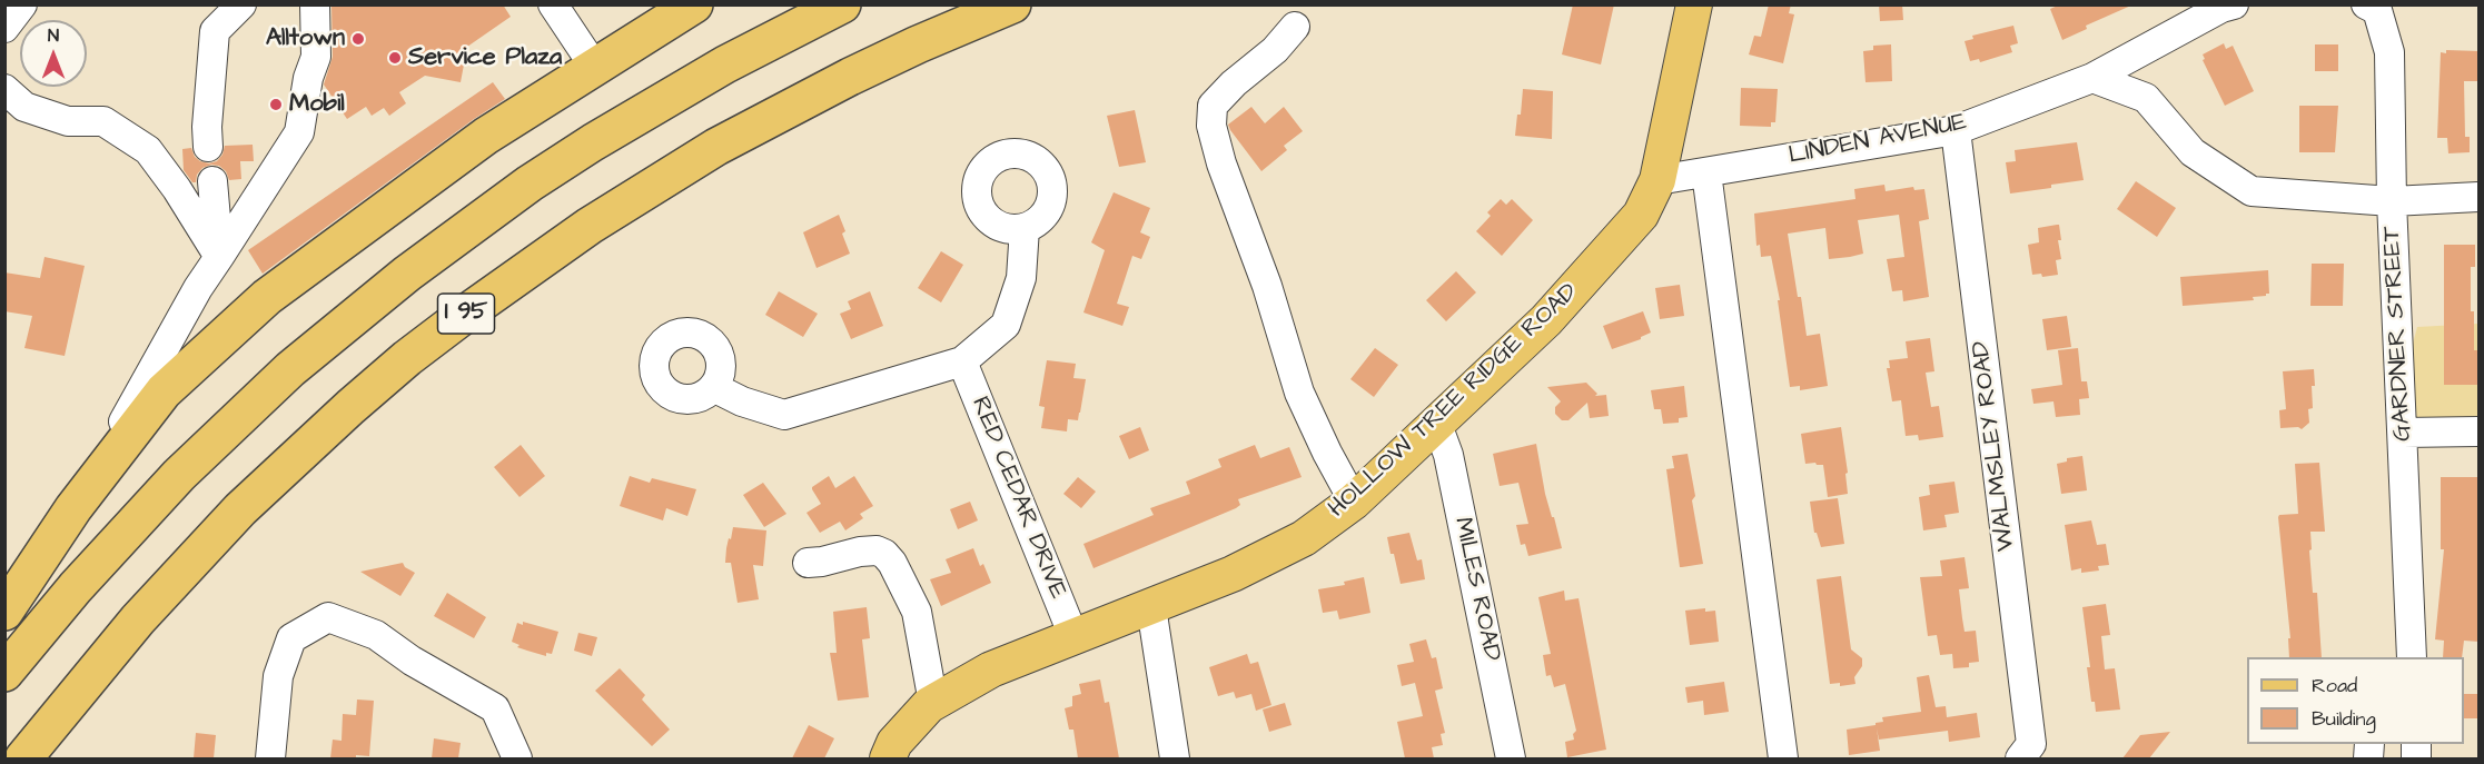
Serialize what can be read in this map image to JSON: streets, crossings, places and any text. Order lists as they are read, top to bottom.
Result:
{
  "streets": {
    "highway": ["I 95"],
    "main road": ["HOLLOW TREE RIDGE ROAD"],
    "street": [
      "LINDEN AVENUE",
      "GARDNER STREET",
      "WALMSLEY ROAD",
      "RED CEDAR DRIVE",
      "MILES ROAD"
    ]
  },
  "crossings": [
    ["LINDEN AVENUE", "HOLLOW TREE RIDGE ROAD"],
    ["LINDEN AVENUE", "WALMSLEY ROAD"],
    ["HOLLOW TREE RIDGE ROAD", "RED CEDAR DRIVE"],
    ["HOLLOW TREE RIDGE ROAD", "MILES ROAD"]
  ],
  "places": ["Alltown", "Service Plaza", "Mobil"],
  "legend": ["Road", "Building"],
  "north": "top"
}
